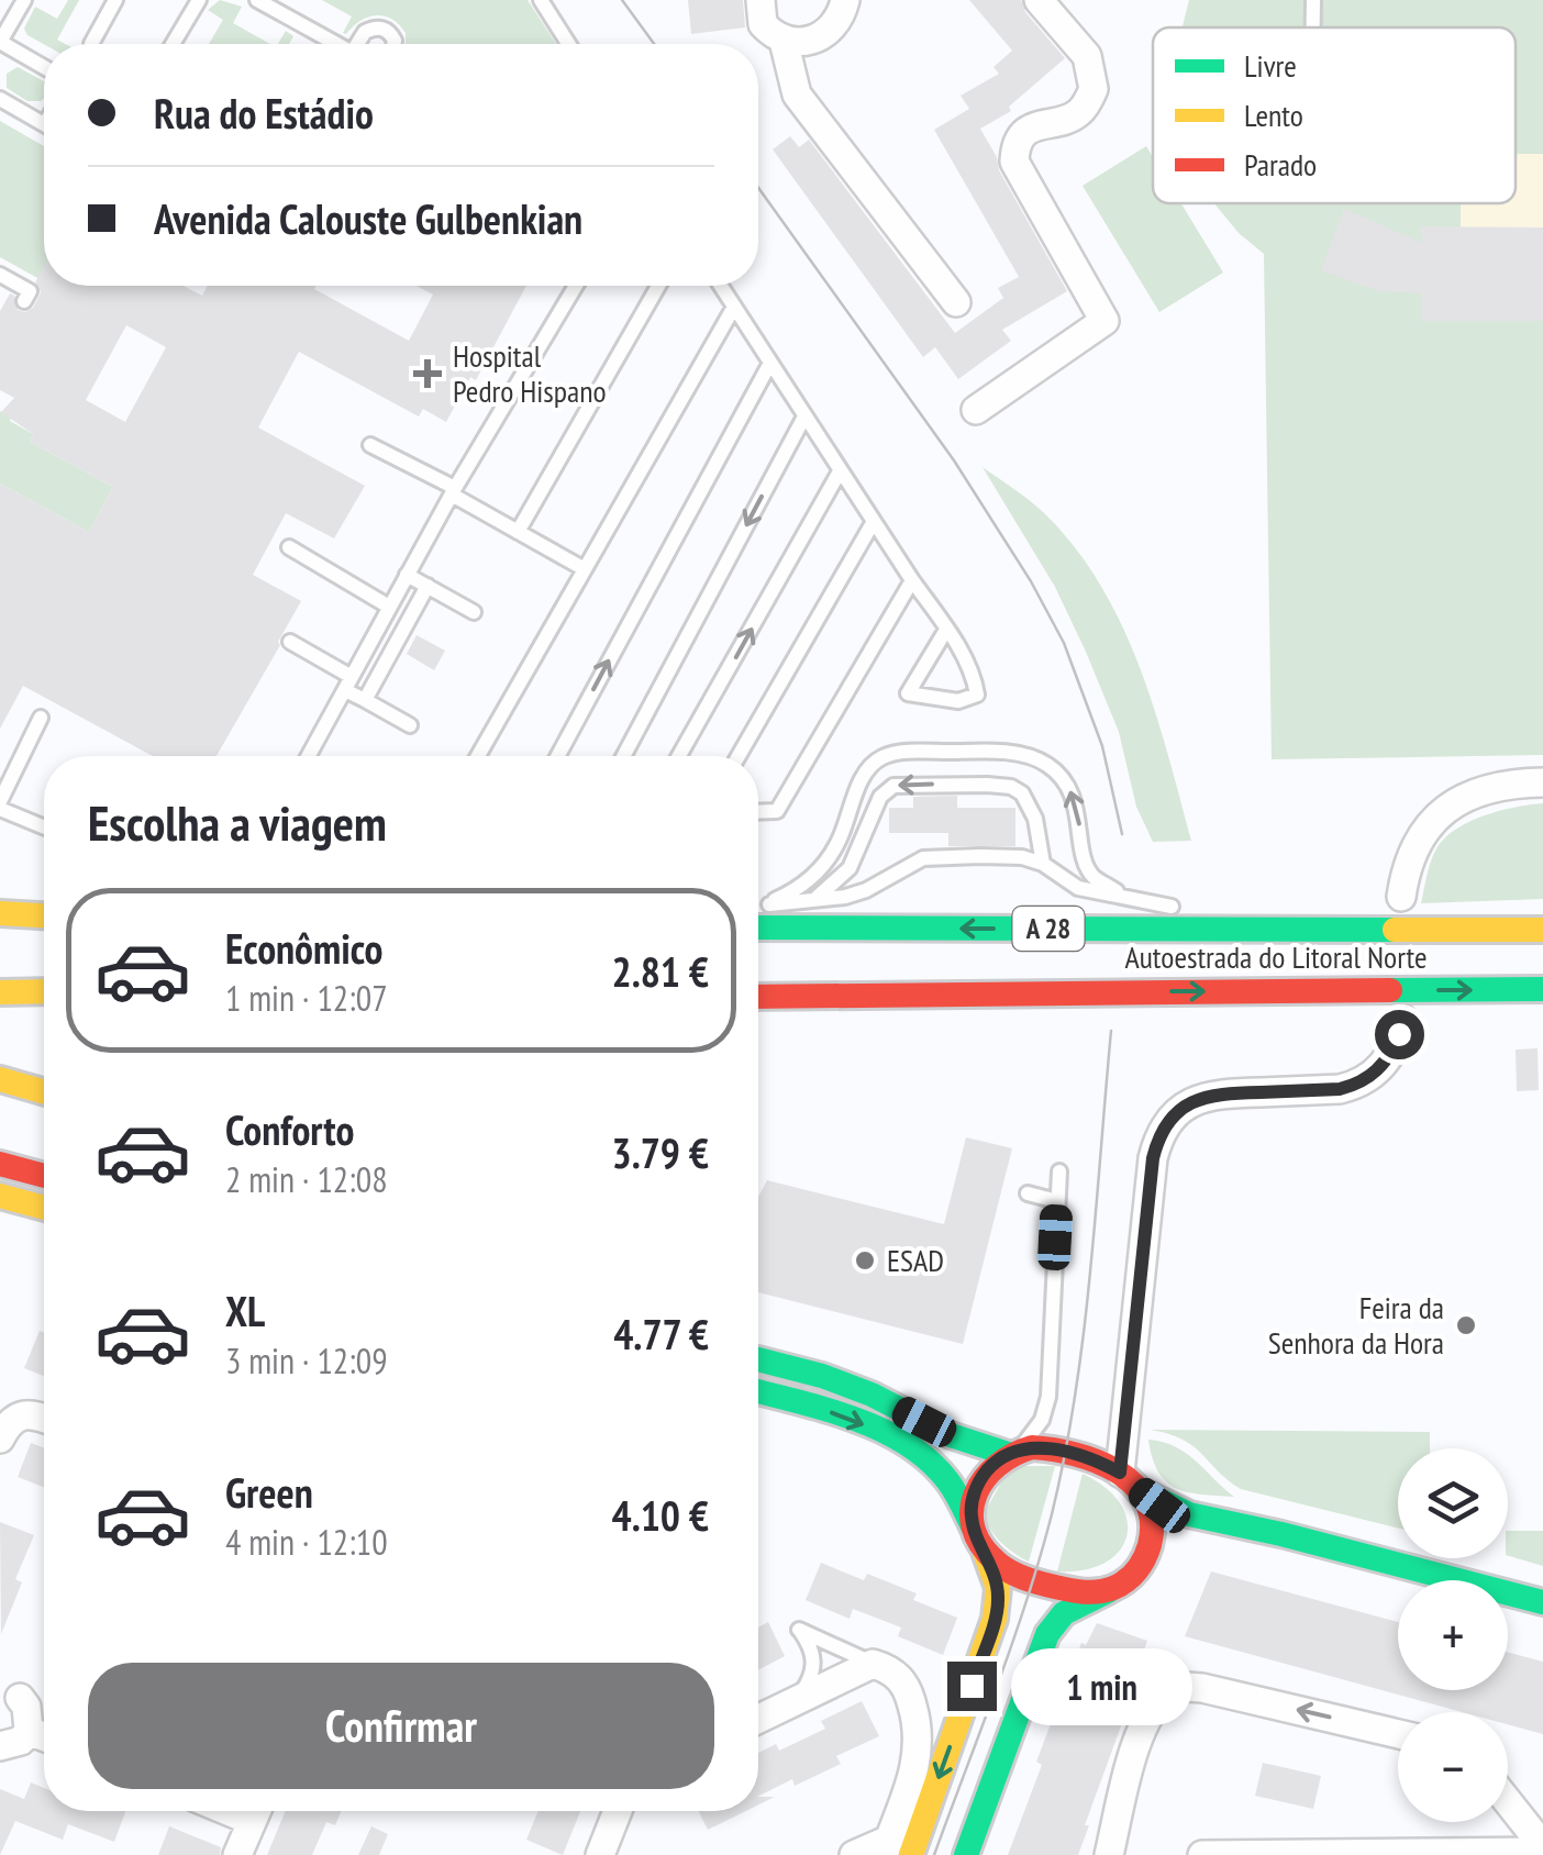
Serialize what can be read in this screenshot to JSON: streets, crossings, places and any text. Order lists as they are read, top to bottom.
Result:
{
  "streets": {
    "main road": ["A 28", "Autoestrada do Litoral Norte"]
  },
  "places": {
    "health": ["Hospital Pedro Hispano"],
    "other": ["ESAD", "Feira da Senhora da Hora"]
  },
  "legend": ["Livre", "Lento", "Parado"],
  "page": {
    "banner": ["Rua do Estádio", "Avenida Calouste Gulbenkian"],
    "heading": "Escolha a viagem",
    "list": [
      {
        "name": "Econômico",
        "note": "1 min · 12:07",
        "value": "2.81 €"
      },
      {
        "name": "Conforto",
        "note": "2 min · 12:08",
        "value": "3.79 €"
      },
      {
        "name": "XL",
        "note": "3 min · 12:09",
        "value": "4.77 €"
      },
      {
        "name": "Green",
        "note": "4 min · 12:10",
        "value": "4.10 €"
      }
    ],
    "map_buttons": ["+", "−"],
    "buttons": "Confirmar",
    "bubble": "1 min"
  }
}
